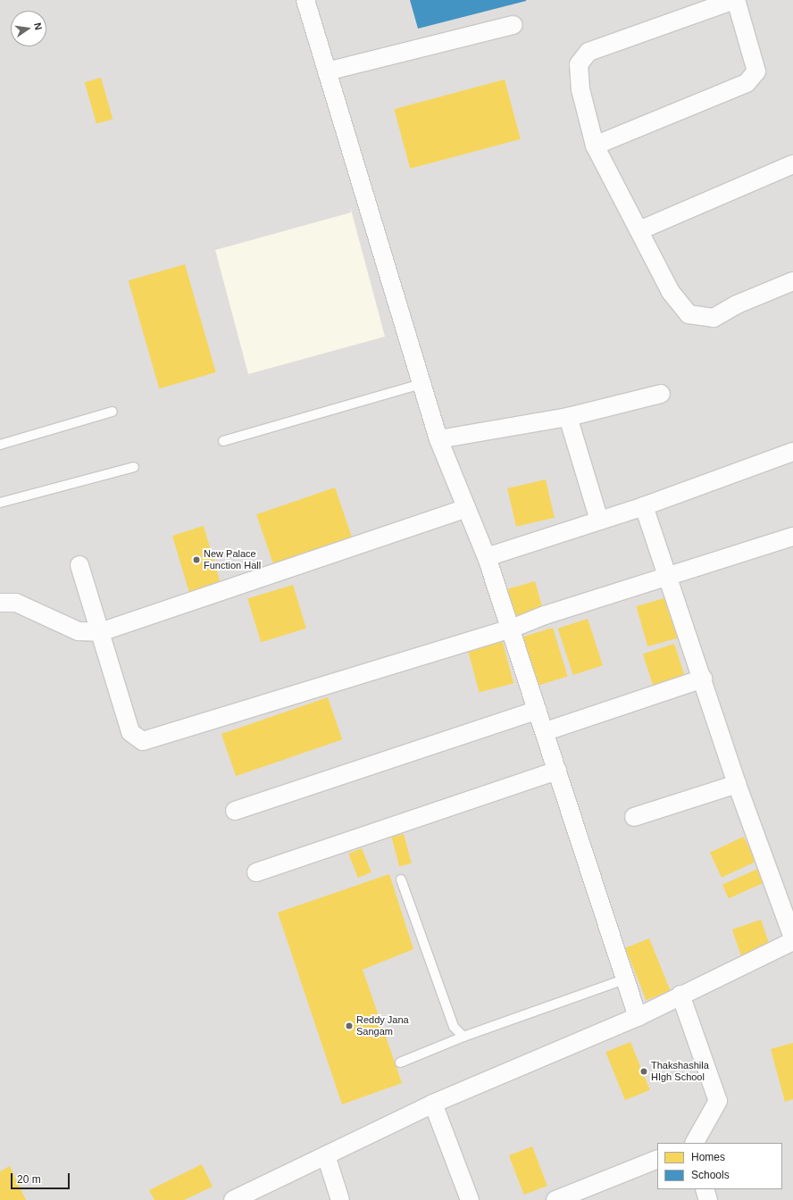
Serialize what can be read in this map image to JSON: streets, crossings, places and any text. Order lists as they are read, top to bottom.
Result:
{
  "places": ["New Palace Function Hall", "Reddy Jana Sangam", "Thakshashila HIgh School"],
  "legend": ["Homes", "Schools"],
  "scale_bar": "20 m",
  "north": "right"
}
